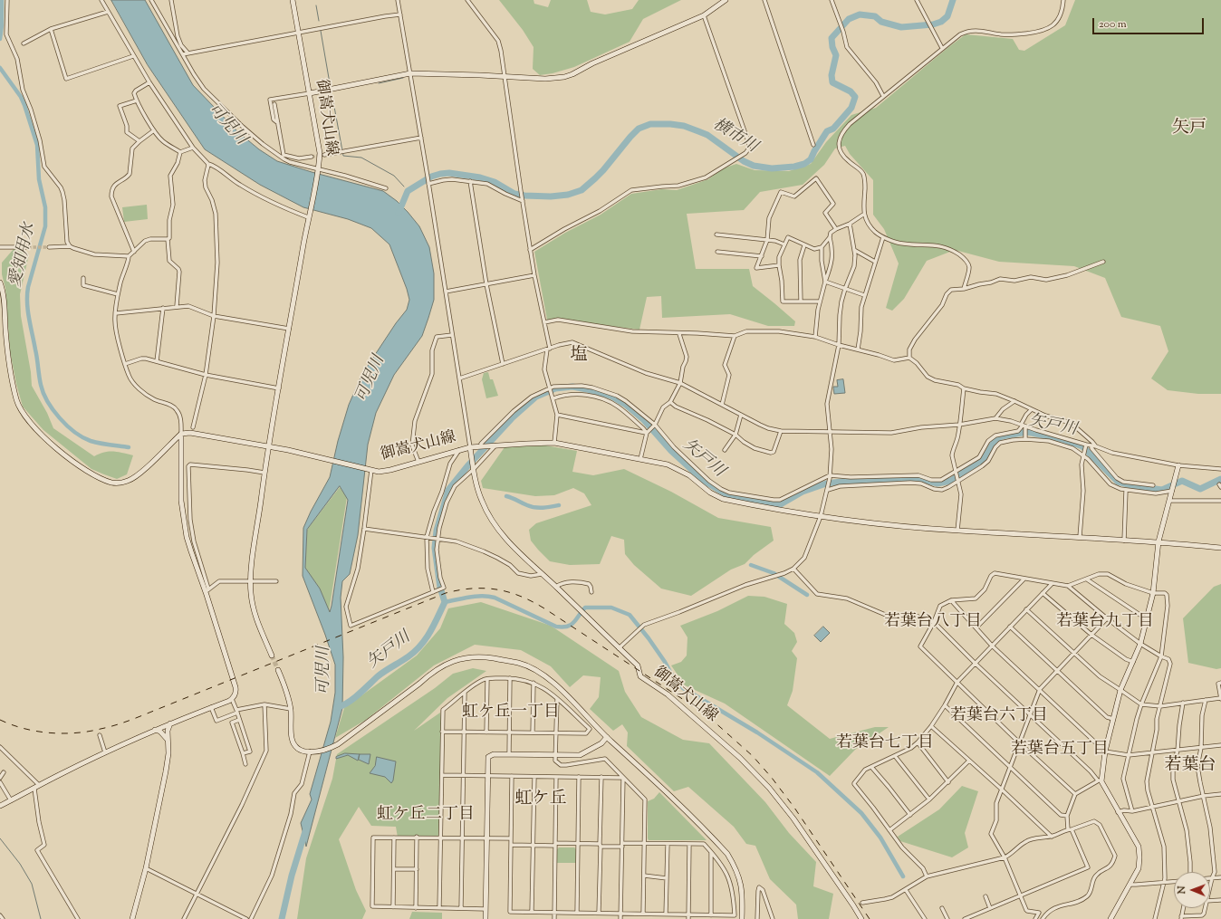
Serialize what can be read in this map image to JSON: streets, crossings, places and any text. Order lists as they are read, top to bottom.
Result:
{
  "streets": {
    "street": ["御嵩犬山線"]
  },
  "districts": [
    "矢戸",
    "塩",
    "若葉台八丁目",
    "若葉台九丁目",
    "虹ケ丘一丁目",
    "若葉台六丁目",
    "若葉台七丁目",
    "若葉台五丁目",
    "若葉台",
    "虹ケ丘",
    "虹ケ丘二丁目"
  ],
  "water": [
    "可児川",
    "横市川",
    "愛知用水",
    "矢戸川"
  ],
  "scale_bar": "200 m",
  "north": "left"
}
